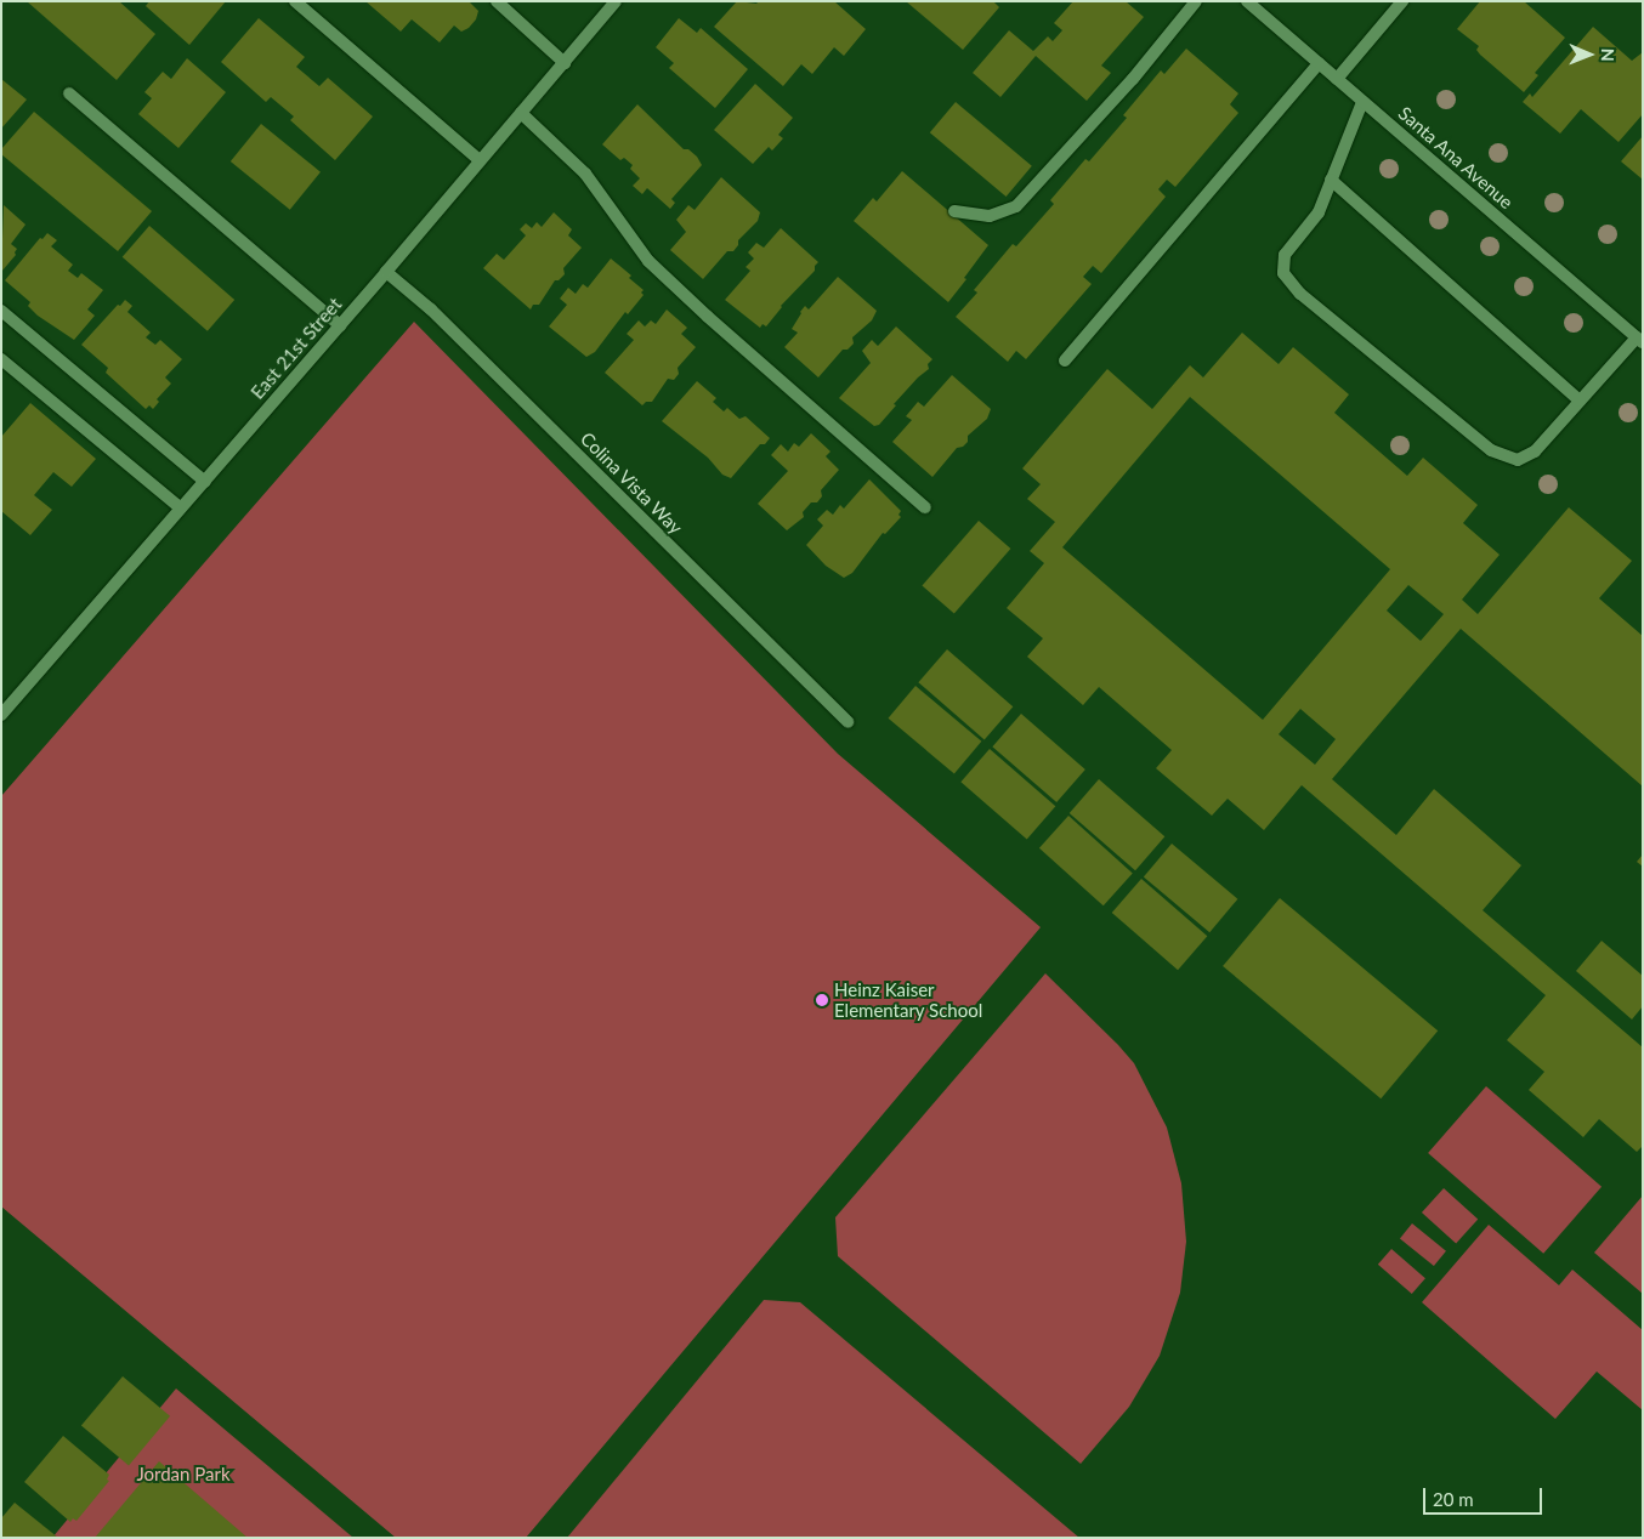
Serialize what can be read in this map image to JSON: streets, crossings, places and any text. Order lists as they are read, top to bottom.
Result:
{
  "streets": {
    "street": ["Santa Ana Avenue", "East 21st Street", "Colina Vista Way"]
  },
  "crossings": [
    ["East 21st Street", "Colina Vista Way"]
  ],
  "parks": ["Jordan Park"],
  "places": ["Heinz Kaiser Elementary School"],
  "scale_bar": "20 m",
  "north": "right"
}
